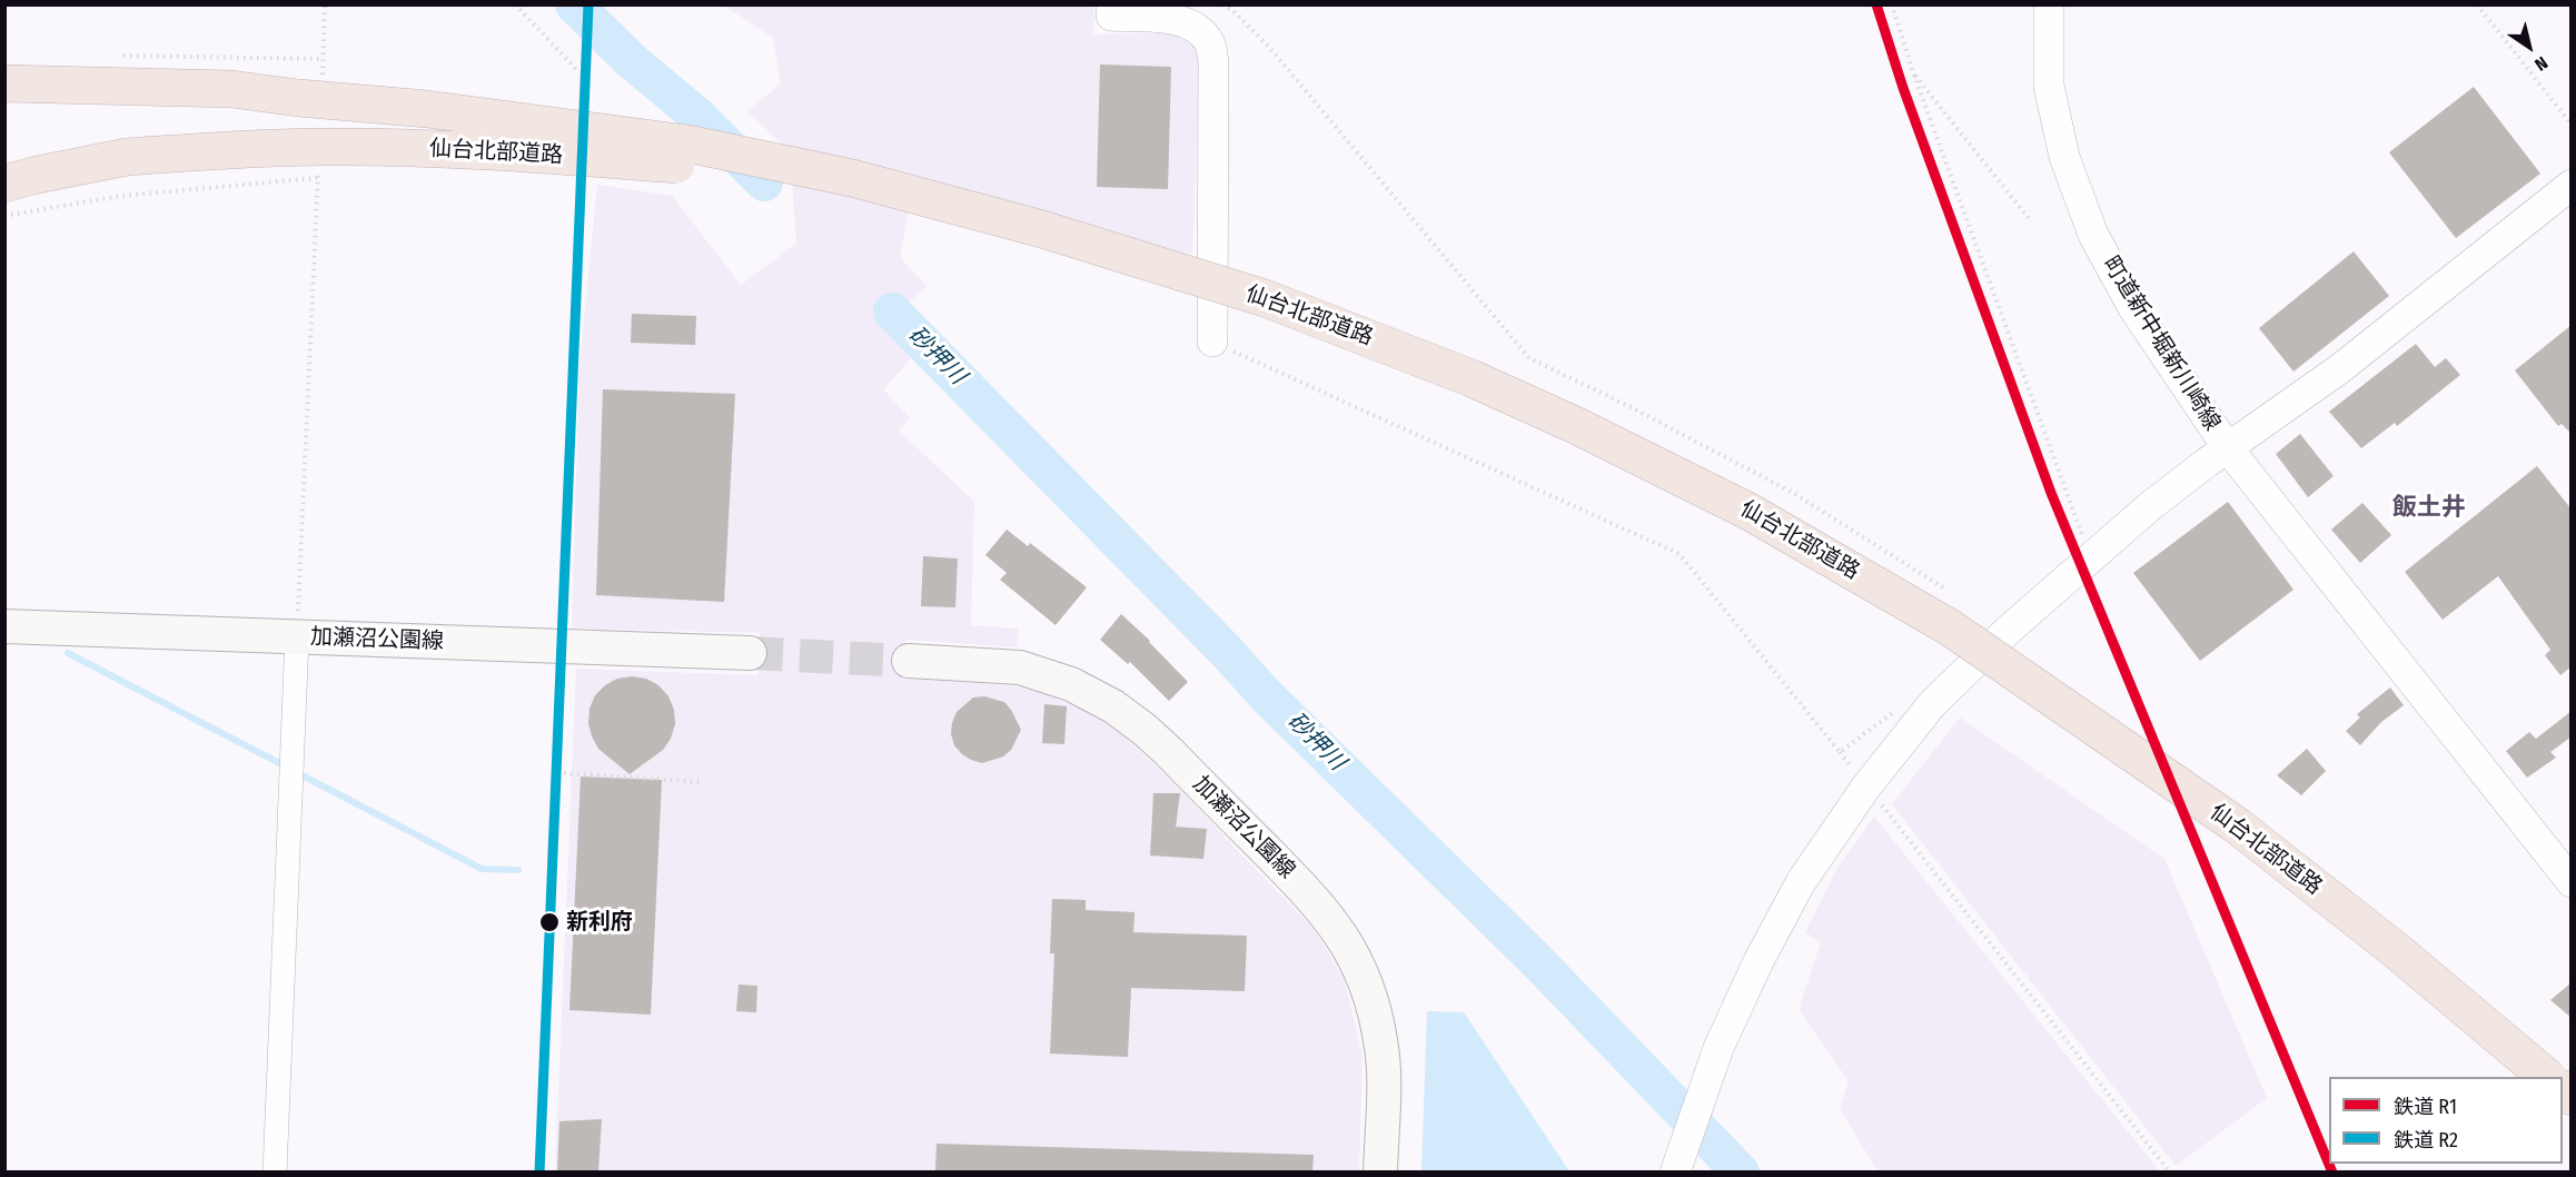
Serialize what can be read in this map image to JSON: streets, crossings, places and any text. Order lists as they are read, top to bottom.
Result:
{
  "streets": {
    "highway": ["仙台北部道路"],
    "main road": ["加瀬沼公園線"],
    "street": ["町道新中堀新川崎線"]
  },
  "districts": ["飯土井"],
  "water": ["砂押川"],
  "places": ["新利府"],
  "lines": ["rail line R1", "rail line R2"],
  "legend": ["鉄道 R1", "鉄道 R2"],
  "north": "bottom right"
}
